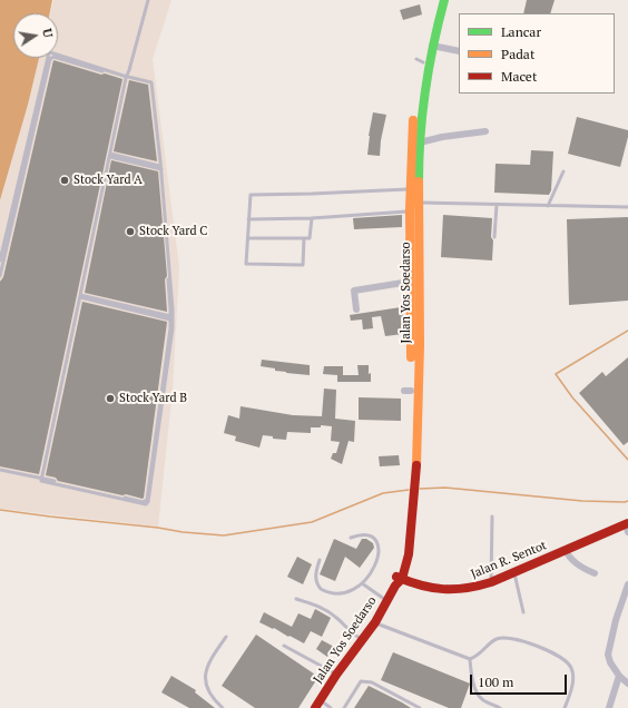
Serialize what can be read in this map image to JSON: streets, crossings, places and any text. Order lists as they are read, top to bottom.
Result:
{
  "streets": {
    "main road": ["Jalan Yos Soedarso", "Jalan R. Sentot"]
  },
  "crossings": [
    ["Jalan Yos Soedarso", "Jalan R. Sentot"]
  ],
  "places": ["Stock Yard A", "Stock Yard C", "Stock Yard B"],
  "legend": ["Lancar", "Padat", "Macet"],
  "scale_bar": "100 m",
  "north": "right"
}
